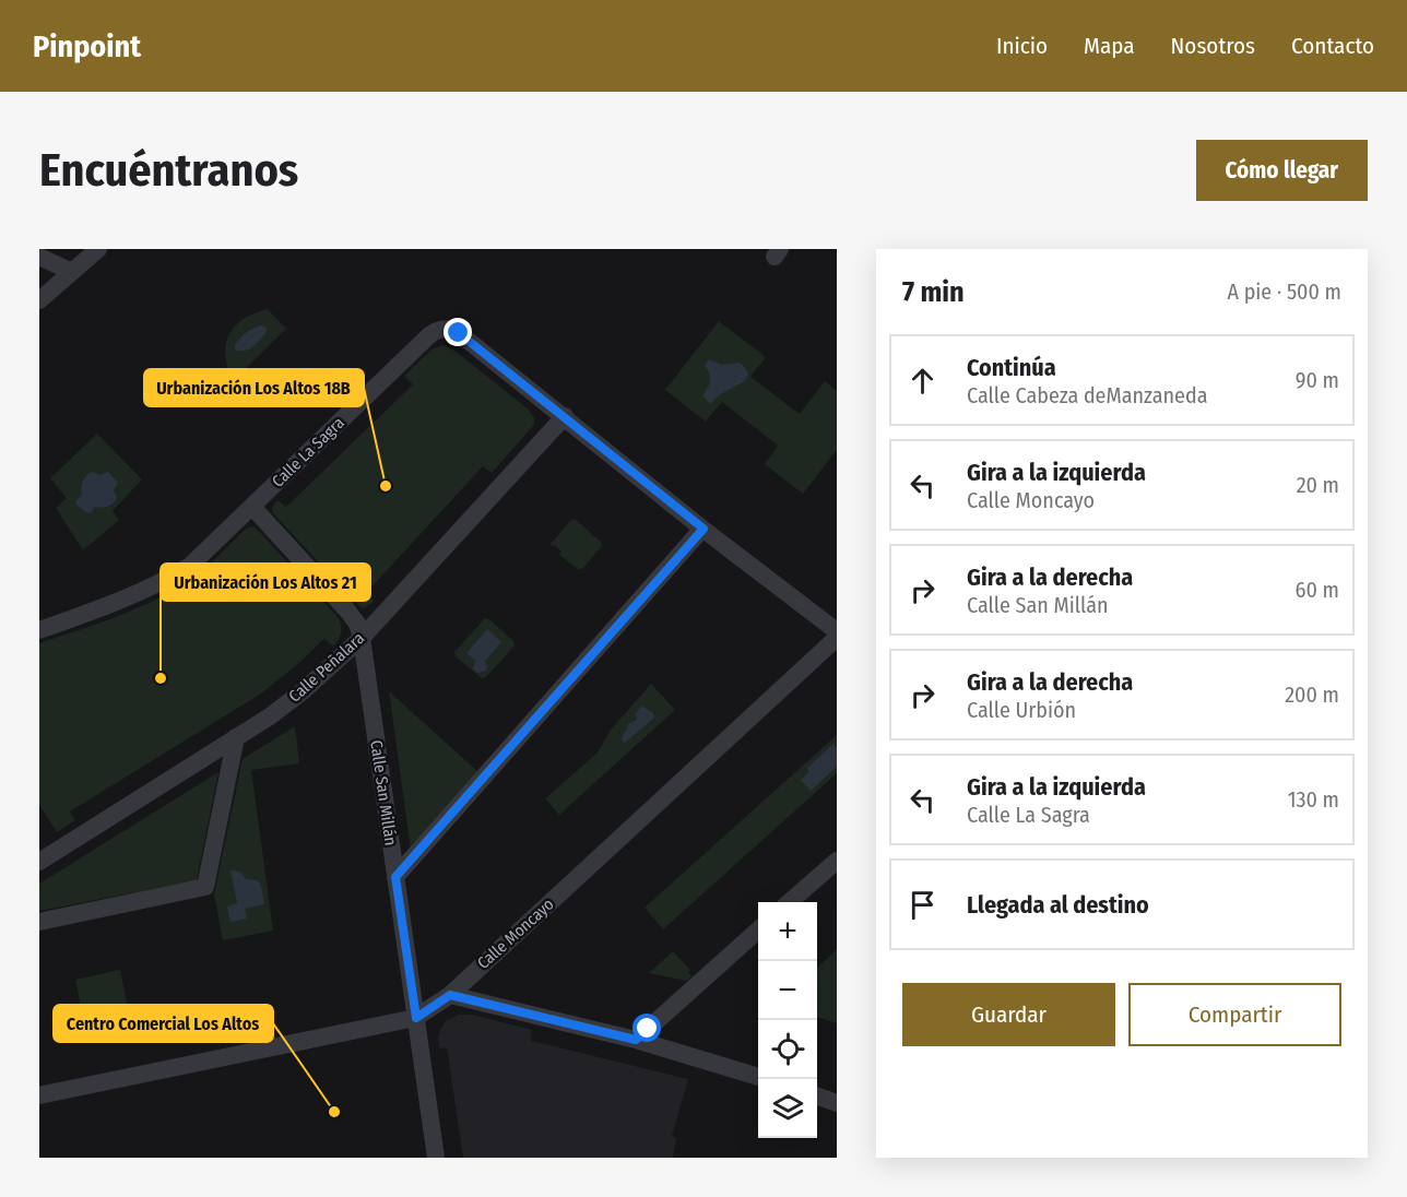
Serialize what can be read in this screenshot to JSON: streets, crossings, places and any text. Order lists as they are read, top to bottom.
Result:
{
  "streets": {
    "street": [
      "Calle La Sagra",
      "Calle Peñalara",
      "Calle San Millán",
      "Calle Moncayo"
    ]
  },
  "crossings": [
    ["Calle La Sagra", "Calle Peñalara"],
    ["Calle La Sagra", "Calle San Millán"],
    ["Calle Peñalara", "Calle San Millán"],
    ["Calle San Millán", "Calle Moncayo"]
  ],
  "places": ["Urbanización Los Altos 18B", "Urbanización Los Altos 21", "Centro Comercial Los Altos"],
  "page": {
    "header": "Pinpoint",
    "nav": [
      "Inicio",
      "Mapa",
      "Nosotros",
      "Contacto"
    ],
    "buttons": [
      "Cómo llegar",
      ["Guardar", "Compartir"]
    ],
    "title": "Encuéntranos",
    "heading": ["7 min", "A pie · 500 m"],
    "list": [
      ["Continúa", "Calle Cabeza deManzaneda", "90 m"],
      ["Gira a la izquierda", "Calle Moncayo", "20 m"],
      ["Gira a la derecha", "Calle San Millán", "60 m"],
      ["Gira a la derecha", "Calle Urbión", "200 m"],
      ["Gira a la izquierda", "Calle La Sagra", "130 m"],
      "Llegada al destino"
    ],
    "map_buttons": ["+", "−"]
  }
}
